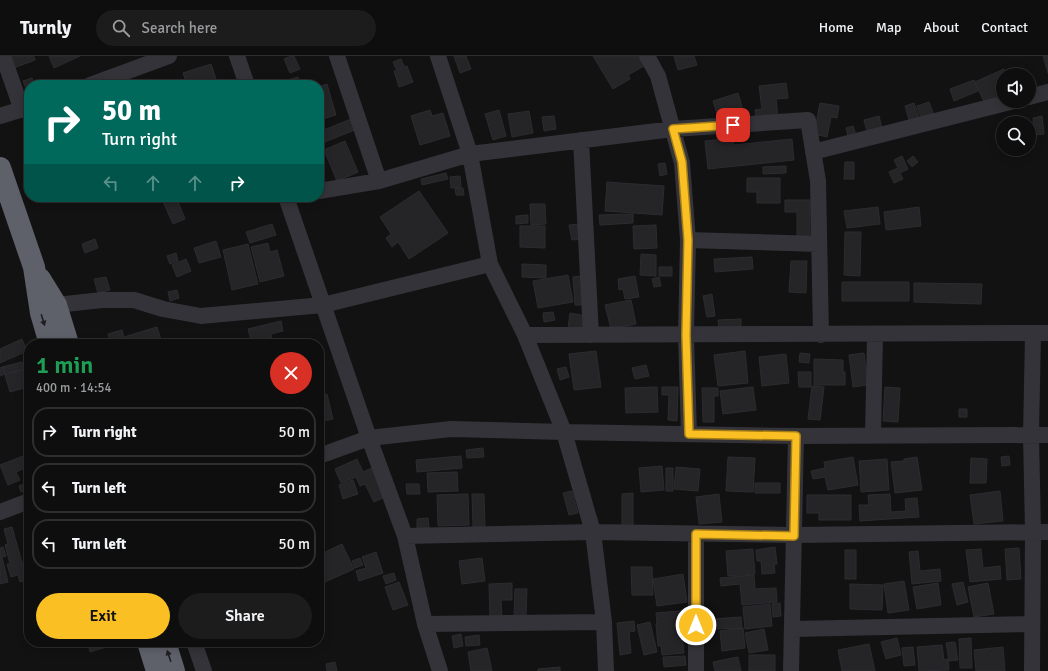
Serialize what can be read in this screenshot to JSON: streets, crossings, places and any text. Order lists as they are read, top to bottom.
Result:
{
  "page": {
    "header": "Turnly",
    "search": "Search here",
    "nav": [
      "Home",
      "Map",
      "About",
      "Contact"
    ],
    "turn": ["50 m", "Turn right"],
    "heading": ["1 min", "400 m · 14:54"],
    "list": [
      {
        "name": "Turn right",
        "value": "50 m"
      },
      {
        "name": "Turn left",
        "value": "50 m"
      },
      {
        "name": "Turn left",
        "value": "50 m"
      }
    ],
    "buttons": ["Exit", "Share"]
  }
}
